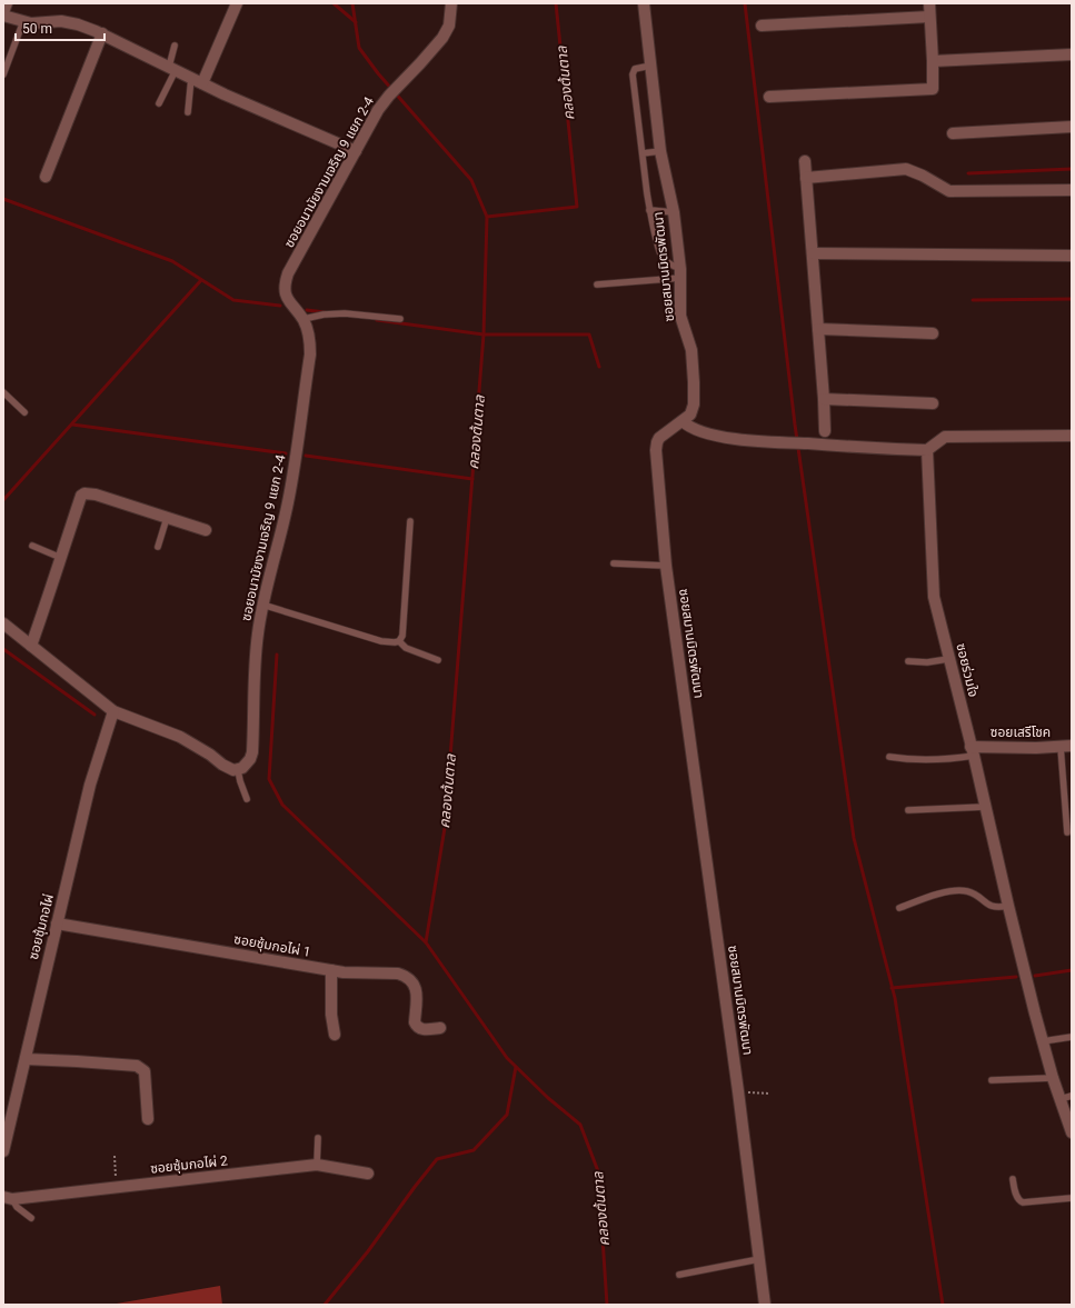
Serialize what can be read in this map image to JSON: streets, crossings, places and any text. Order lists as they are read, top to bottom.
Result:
{
  "streets": {
    "street": [
      "ซอยอนามัยงามเจริญ 9 แยก 2-4",
      "ซอยสมานมิตรพัฒนา",
      "ซอยร่วมใจ",
      "ซอยเสรีโชค",
      "ซอยซุ้มกอไผ่",
      "ซอยซุ้มกอไผ่ 1",
      "ซอยซุ้มกอไผ่ 2"
    ]
  },
  "crossings": [
    ["ซอยร่วมใจ", "ซอยเสรีโชค"],
    ["ซอยซุ้มกอไผ่", "ซอยซุ้มกอไผ่ 1"]
  ],
  "water": ["คลองต้นตาล"],
  "scale_bar": "50 m"
}
